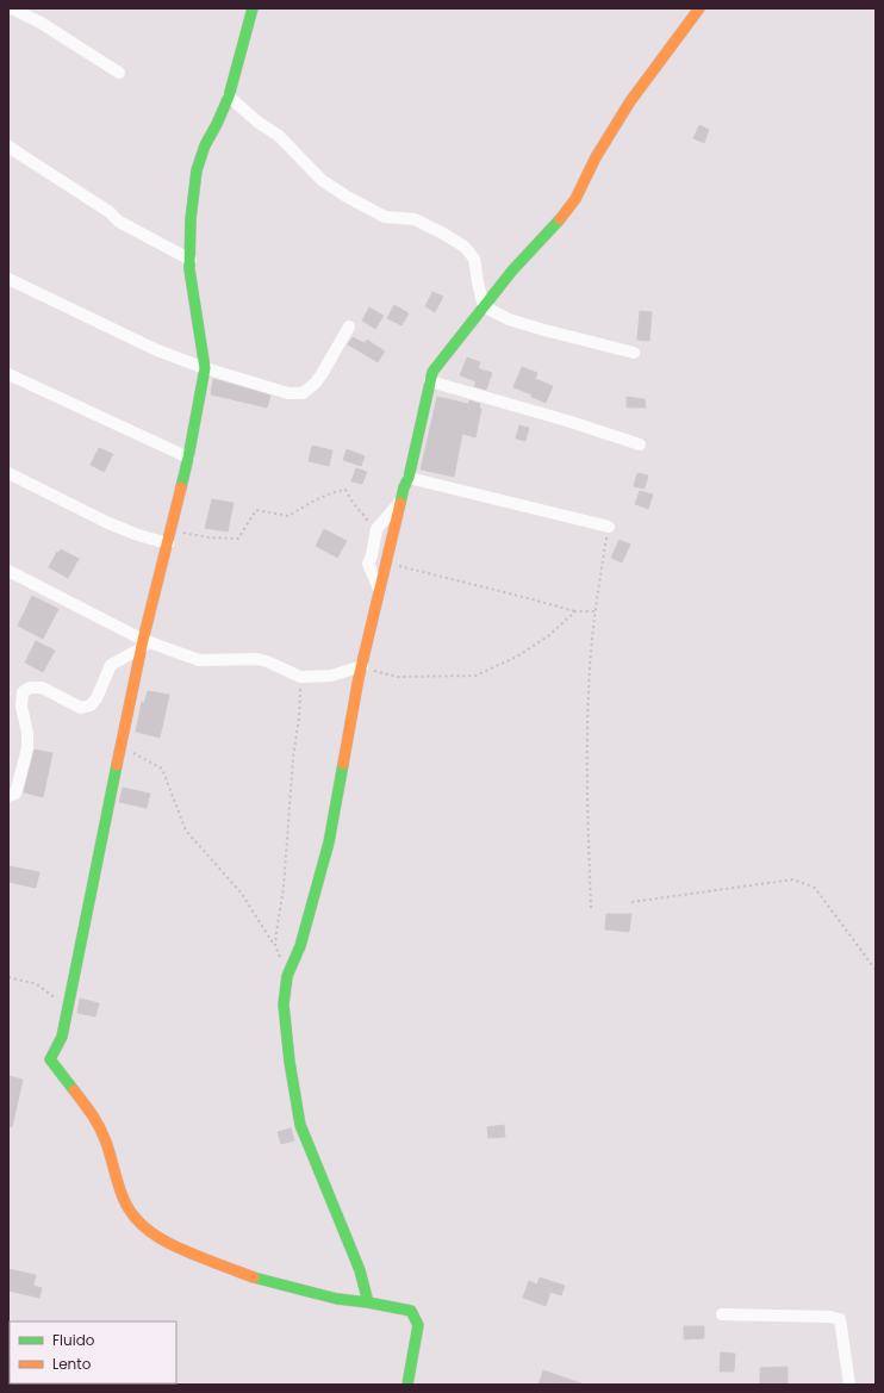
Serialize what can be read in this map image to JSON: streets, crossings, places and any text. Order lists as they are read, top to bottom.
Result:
{
  "legend": ["Fluido", "Lento"]
}
